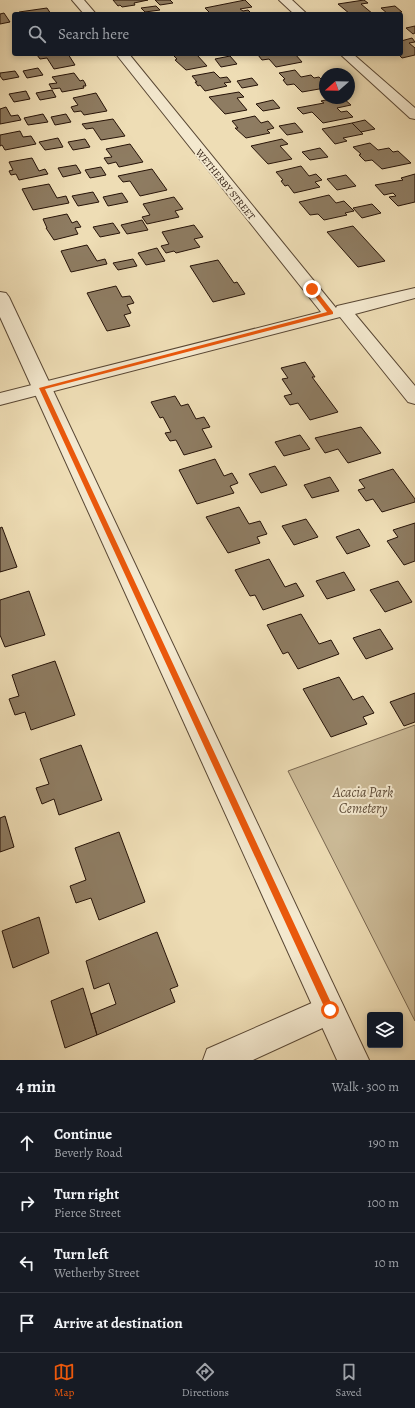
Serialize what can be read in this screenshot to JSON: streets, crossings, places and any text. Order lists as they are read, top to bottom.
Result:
{
  "streets": {
    "street": ["WETHERBY STREET"]
  },
  "parks": ["Acacia Park Cemetery"],
  "north": "left",
  "page": {
    "search": "Search here",
    "heading": ["4 min", "Walk · 300 m"],
    "list": [
      ["Continue", "Beverly Road", "190 m"],
      ["Turn right", "Pierce Street", "100 m"],
      ["Turn left", "Wetherby Street", "10 m"],
      "Arrive at destination"
    ],
    "nav": ["Map", "Directions", "Saved"]
  }
}
